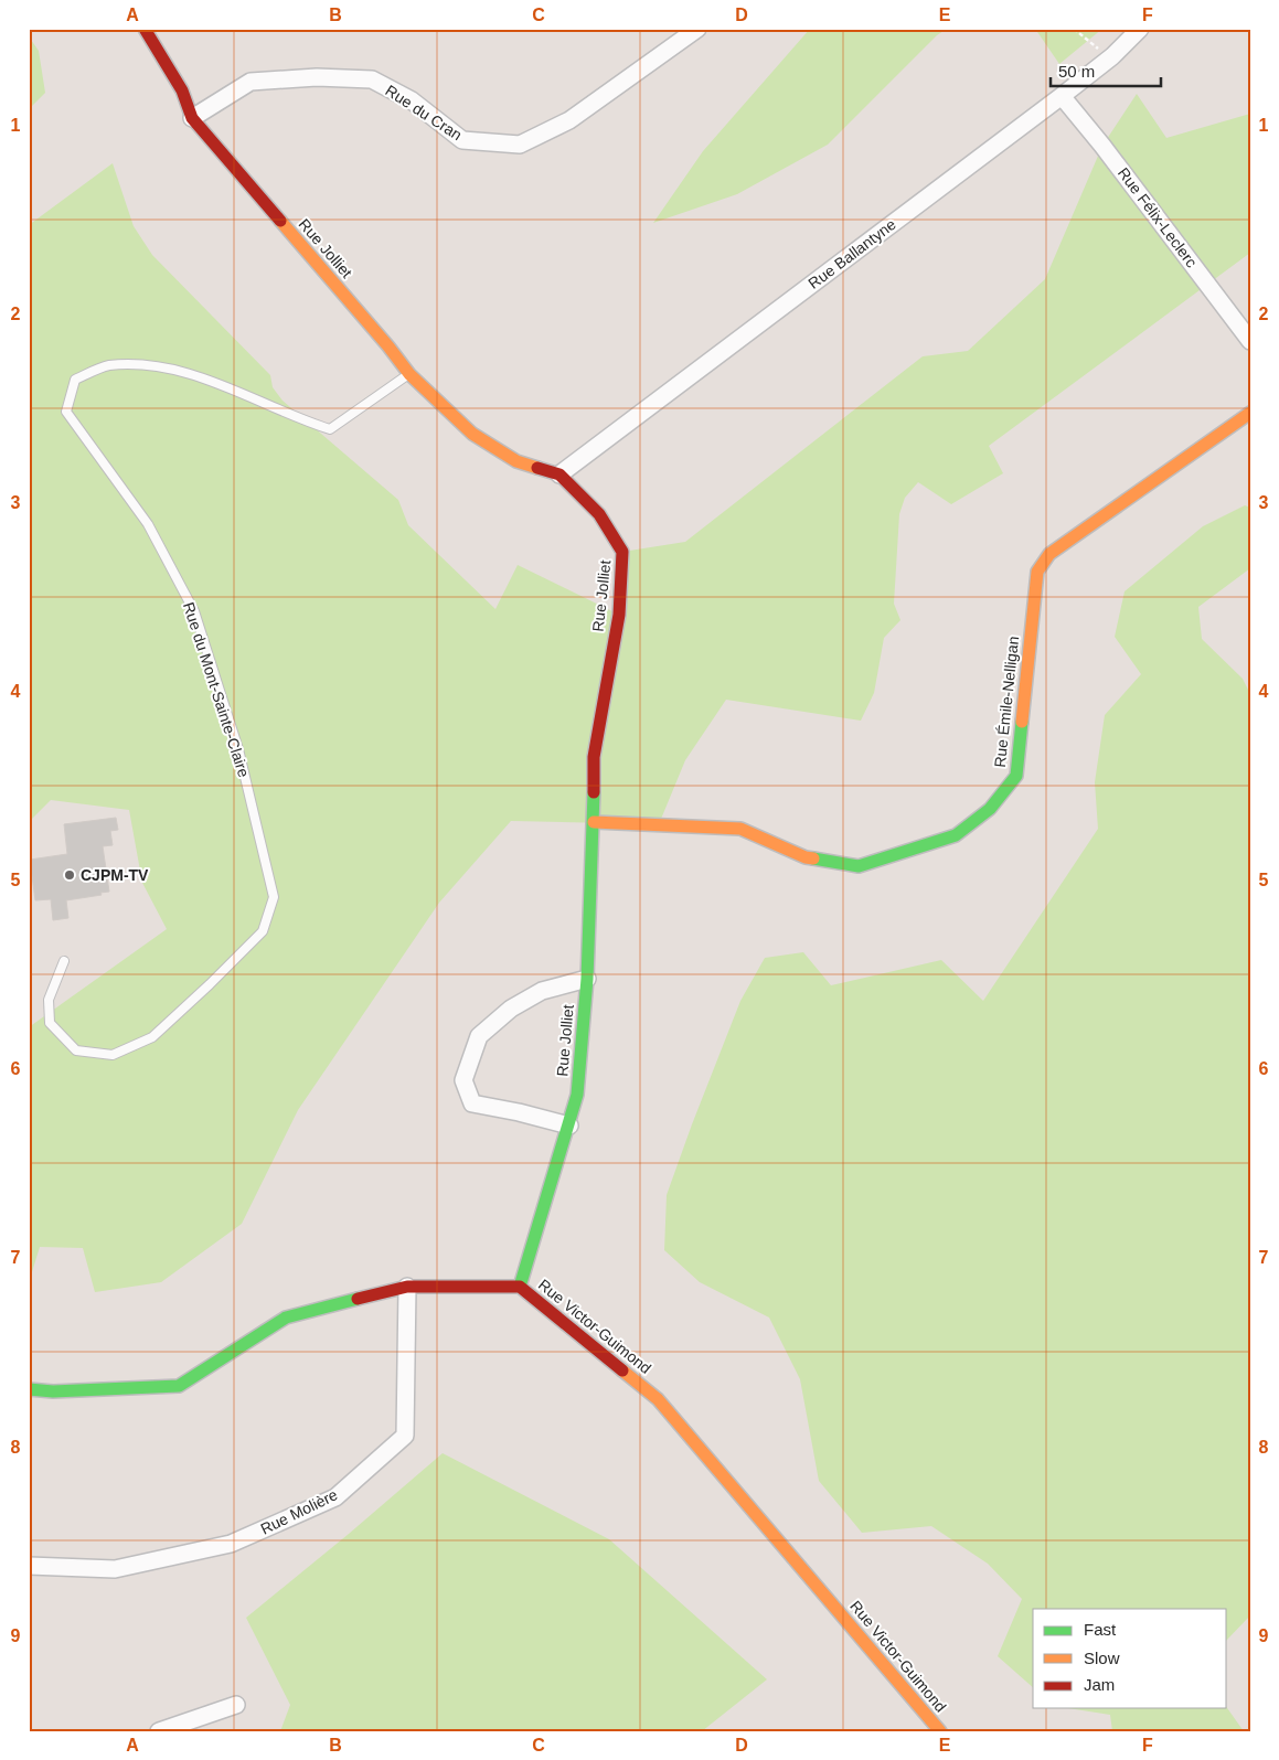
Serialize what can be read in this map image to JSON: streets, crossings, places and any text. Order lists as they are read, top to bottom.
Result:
{
  "streets": {
    "street": [
      "Rue du Cran",
      "Rue Félix-Leclerc",
      "Rue Jolliet",
      "Rue Ballantyne",
      "Rue Émile-Nelligan",
      "Rue Victor-Guimond",
      "Rue Molière"
    ],
    "lane": ["Rue du Mont-Sainte-Claire"]
  },
  "crossings": [
    ["Rue du Cran", "Rue Jolliet"],
    ["Rue Félix-Leclerc", "Rue Ballantyne"],
    ["Rue Jolliet", "Rue Ballantyne"],
    ["Rue Jolliet", "Rue du Mont-Sainte-Claire"],
    ["Rue Jolliet", "Rue Émile-Nelligan"],
    ["Rue Jolliet", "Rue Victor-Guimond"],
    ["Rue Victor-Guimond", "Rue Molière"]
  ],
  "places": ["CJPM-TV"],
  "legend": ["Fast", "Slow", "Jam"],
  "scale_bar": "50 m",
  "grid": {
    "columns": [
      "A",
      "B",
      "C",
      "D",
      "E",
      "F"
    ],
    "rows": [
      "1",
      "2",
      "3",
      "4",
      "5",
      "6",
      "7",
      "8",
      "9"
    ]
  }
}
